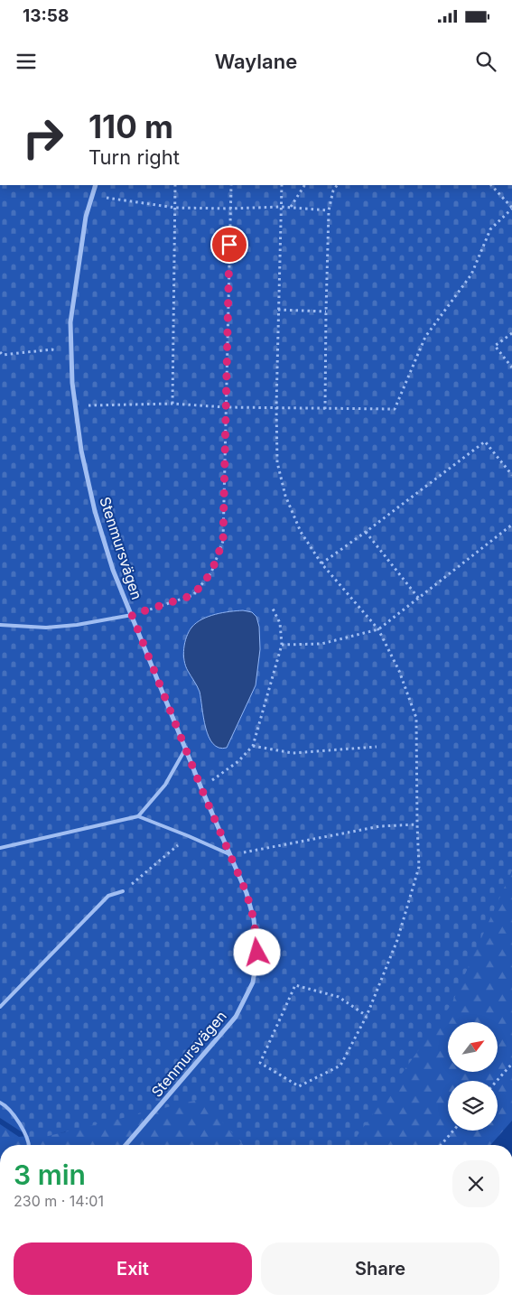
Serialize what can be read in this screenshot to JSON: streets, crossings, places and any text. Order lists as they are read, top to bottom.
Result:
{
  "streets": {
    "street": ["Stenmursvägen"]
  },
  "north": "top right",
  "page": {
    "status": "13:58",
    "header": "Waylane",
    "turn": ["110 m", "Turn right"],
    "heading": ["3 min", "230 m · 14:01"],
    "buttons": ["Exit", "Share"]
  }
}
